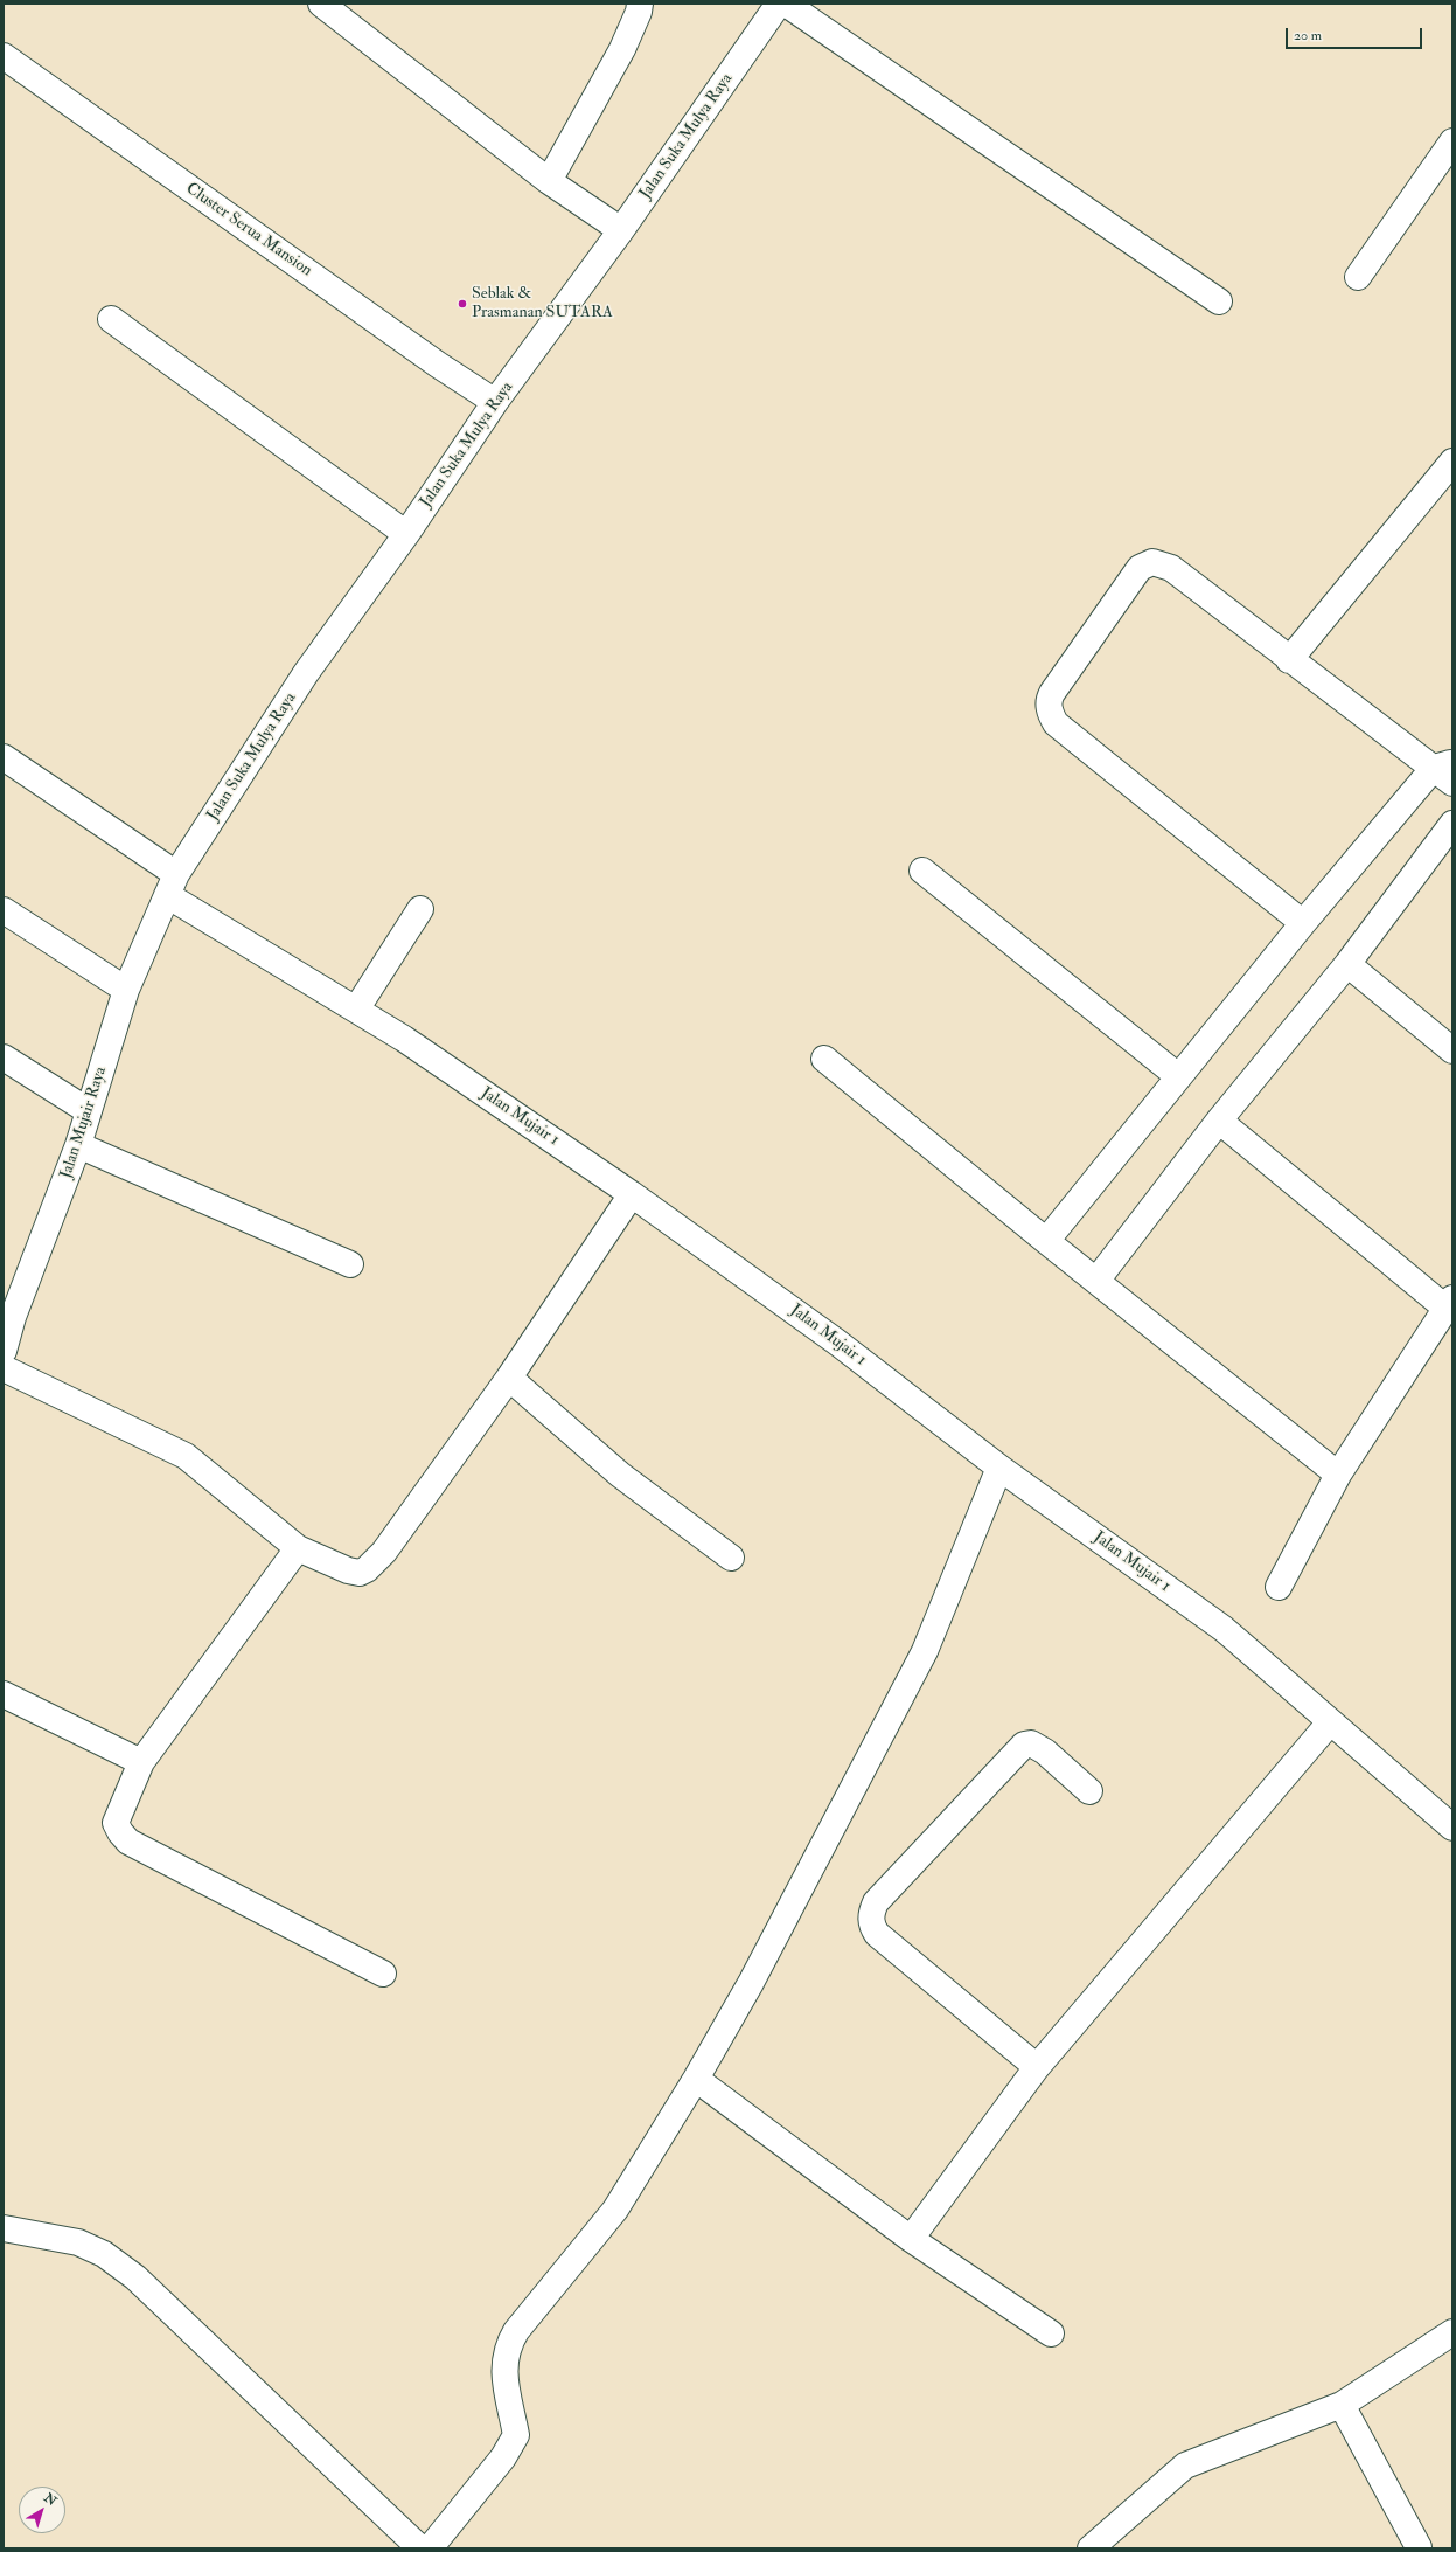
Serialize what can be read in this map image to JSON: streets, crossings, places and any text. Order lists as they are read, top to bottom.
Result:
{
  "streets": {
    "street": [
      "Jalan Suka Mulya Raya",
      "Cluster Serua Mansion",
      "Jalan Mujair 1",
      "Jalan Mujair Raya"
    ]
  },
  "crossings": [
    ["Jalan Suka Mulya Raya", "Cluster Serua Mansion"],
    ["Jalan Suka Mulya Raya", "Jalan Mujair 1"],
    ["Jalan Suka Mulya Raya", "Jalan Mujair Raya"],
    ["Jalan Mujair 1", "Jalan Mujair Raya"]
  ],
  "places": ["Seblak & Prasmanan SUTARA"],
  "scale_bar": "20 m",
  "north": "top right"
}
